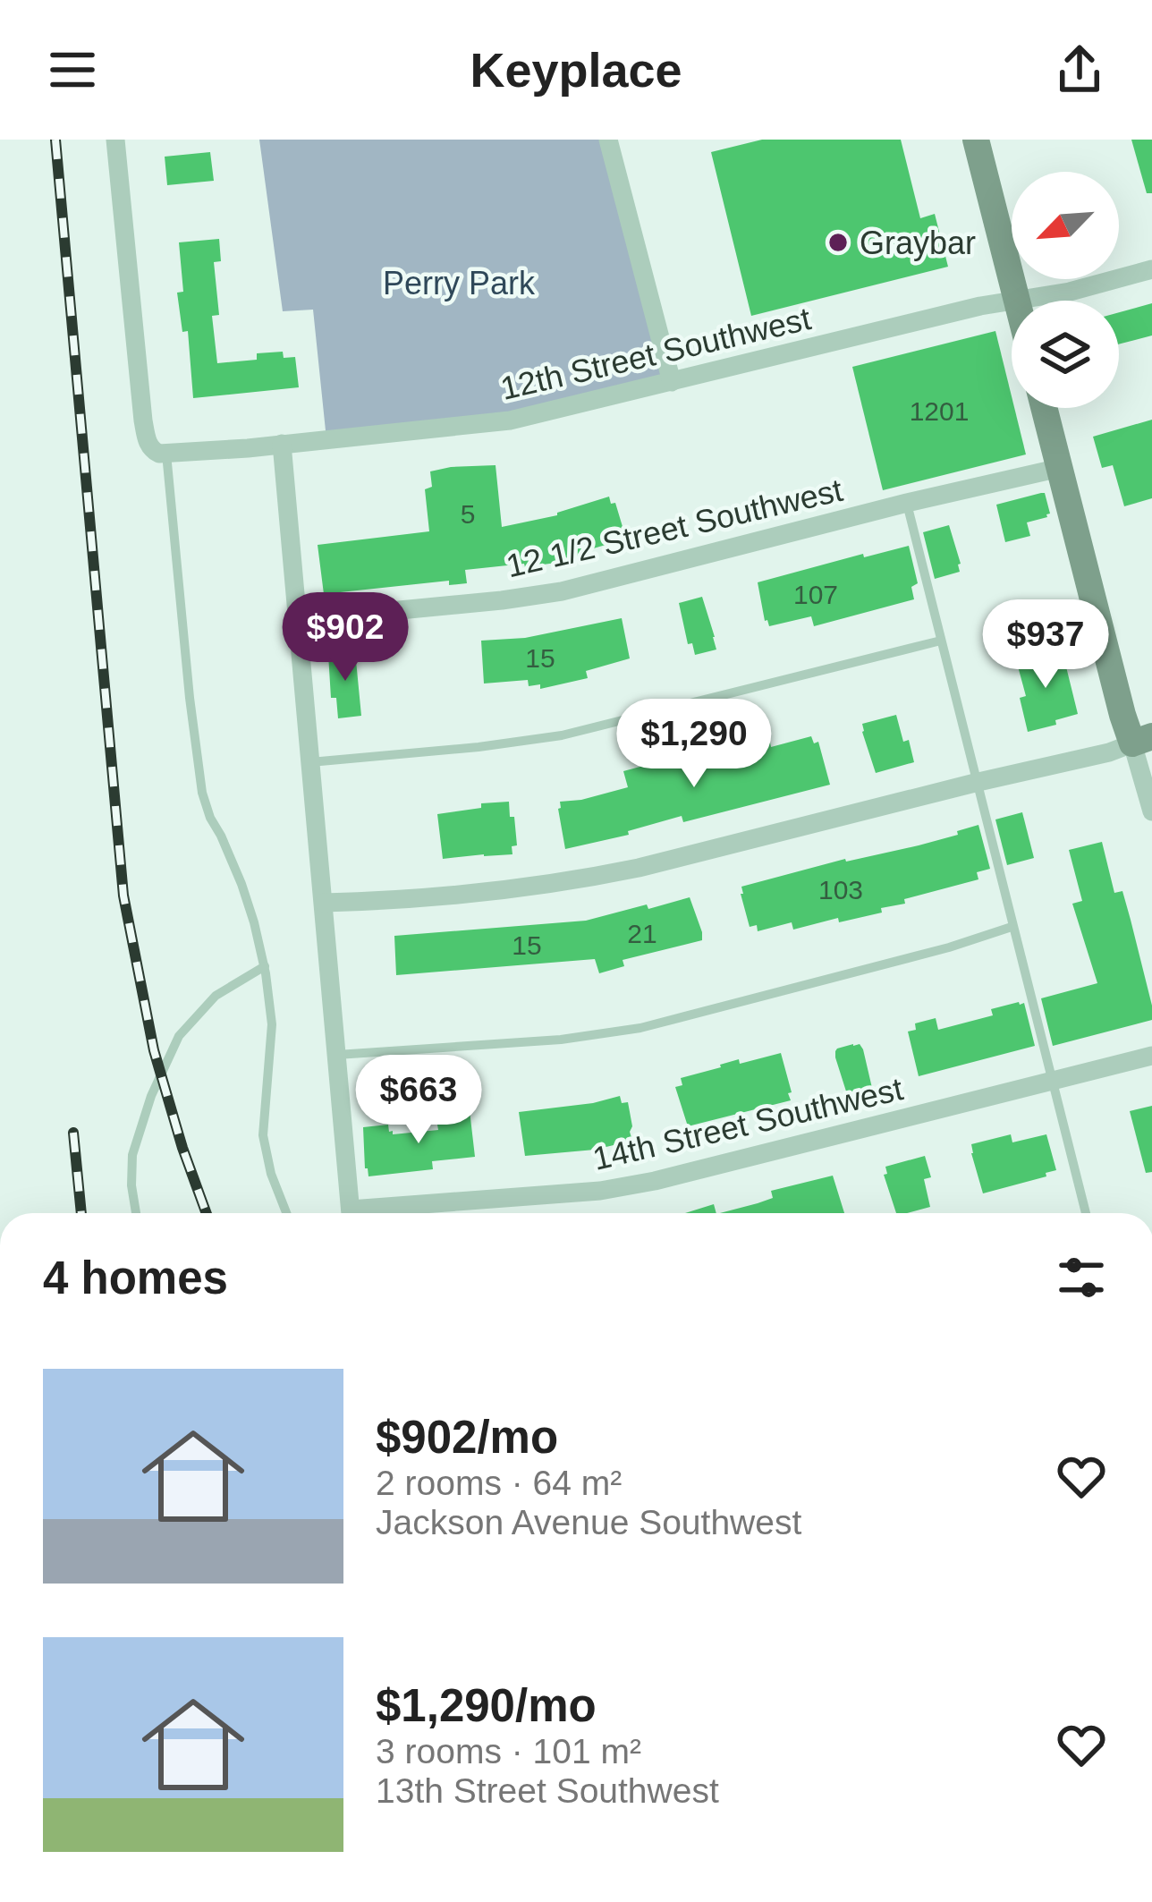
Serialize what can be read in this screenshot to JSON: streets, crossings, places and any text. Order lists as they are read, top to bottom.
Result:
{
  "streets": {
    "street": ["12th Street Southwest", "12 1/2 Street Southwest", "14th Street Southwest"]
  },
  "parks": ["Perry Park"],
  "places": ["Graybar"],
  "house_numbers": [
    "1201",
    "5",
    "107",
    "15",
    "103",
    "21",
    "15"
  ],
  "north": "bottom left",
  "page": {
    "header": "Keyplace",
    "price": [
      "$902",
      "$937",
      "$1,290",
      "$663"
    ],
    "heading": "4 homes",
    "list": [
      {
        "name": "$902/mo",
        "note": "2 rooms · 64 m² · Jackson Avenue Southwest"
      },
      {
        "name": "$1,290/mo",
        "note": "3 rooms · 101 m² · 13th Street Southwest"
      }
    ]
  }
}
